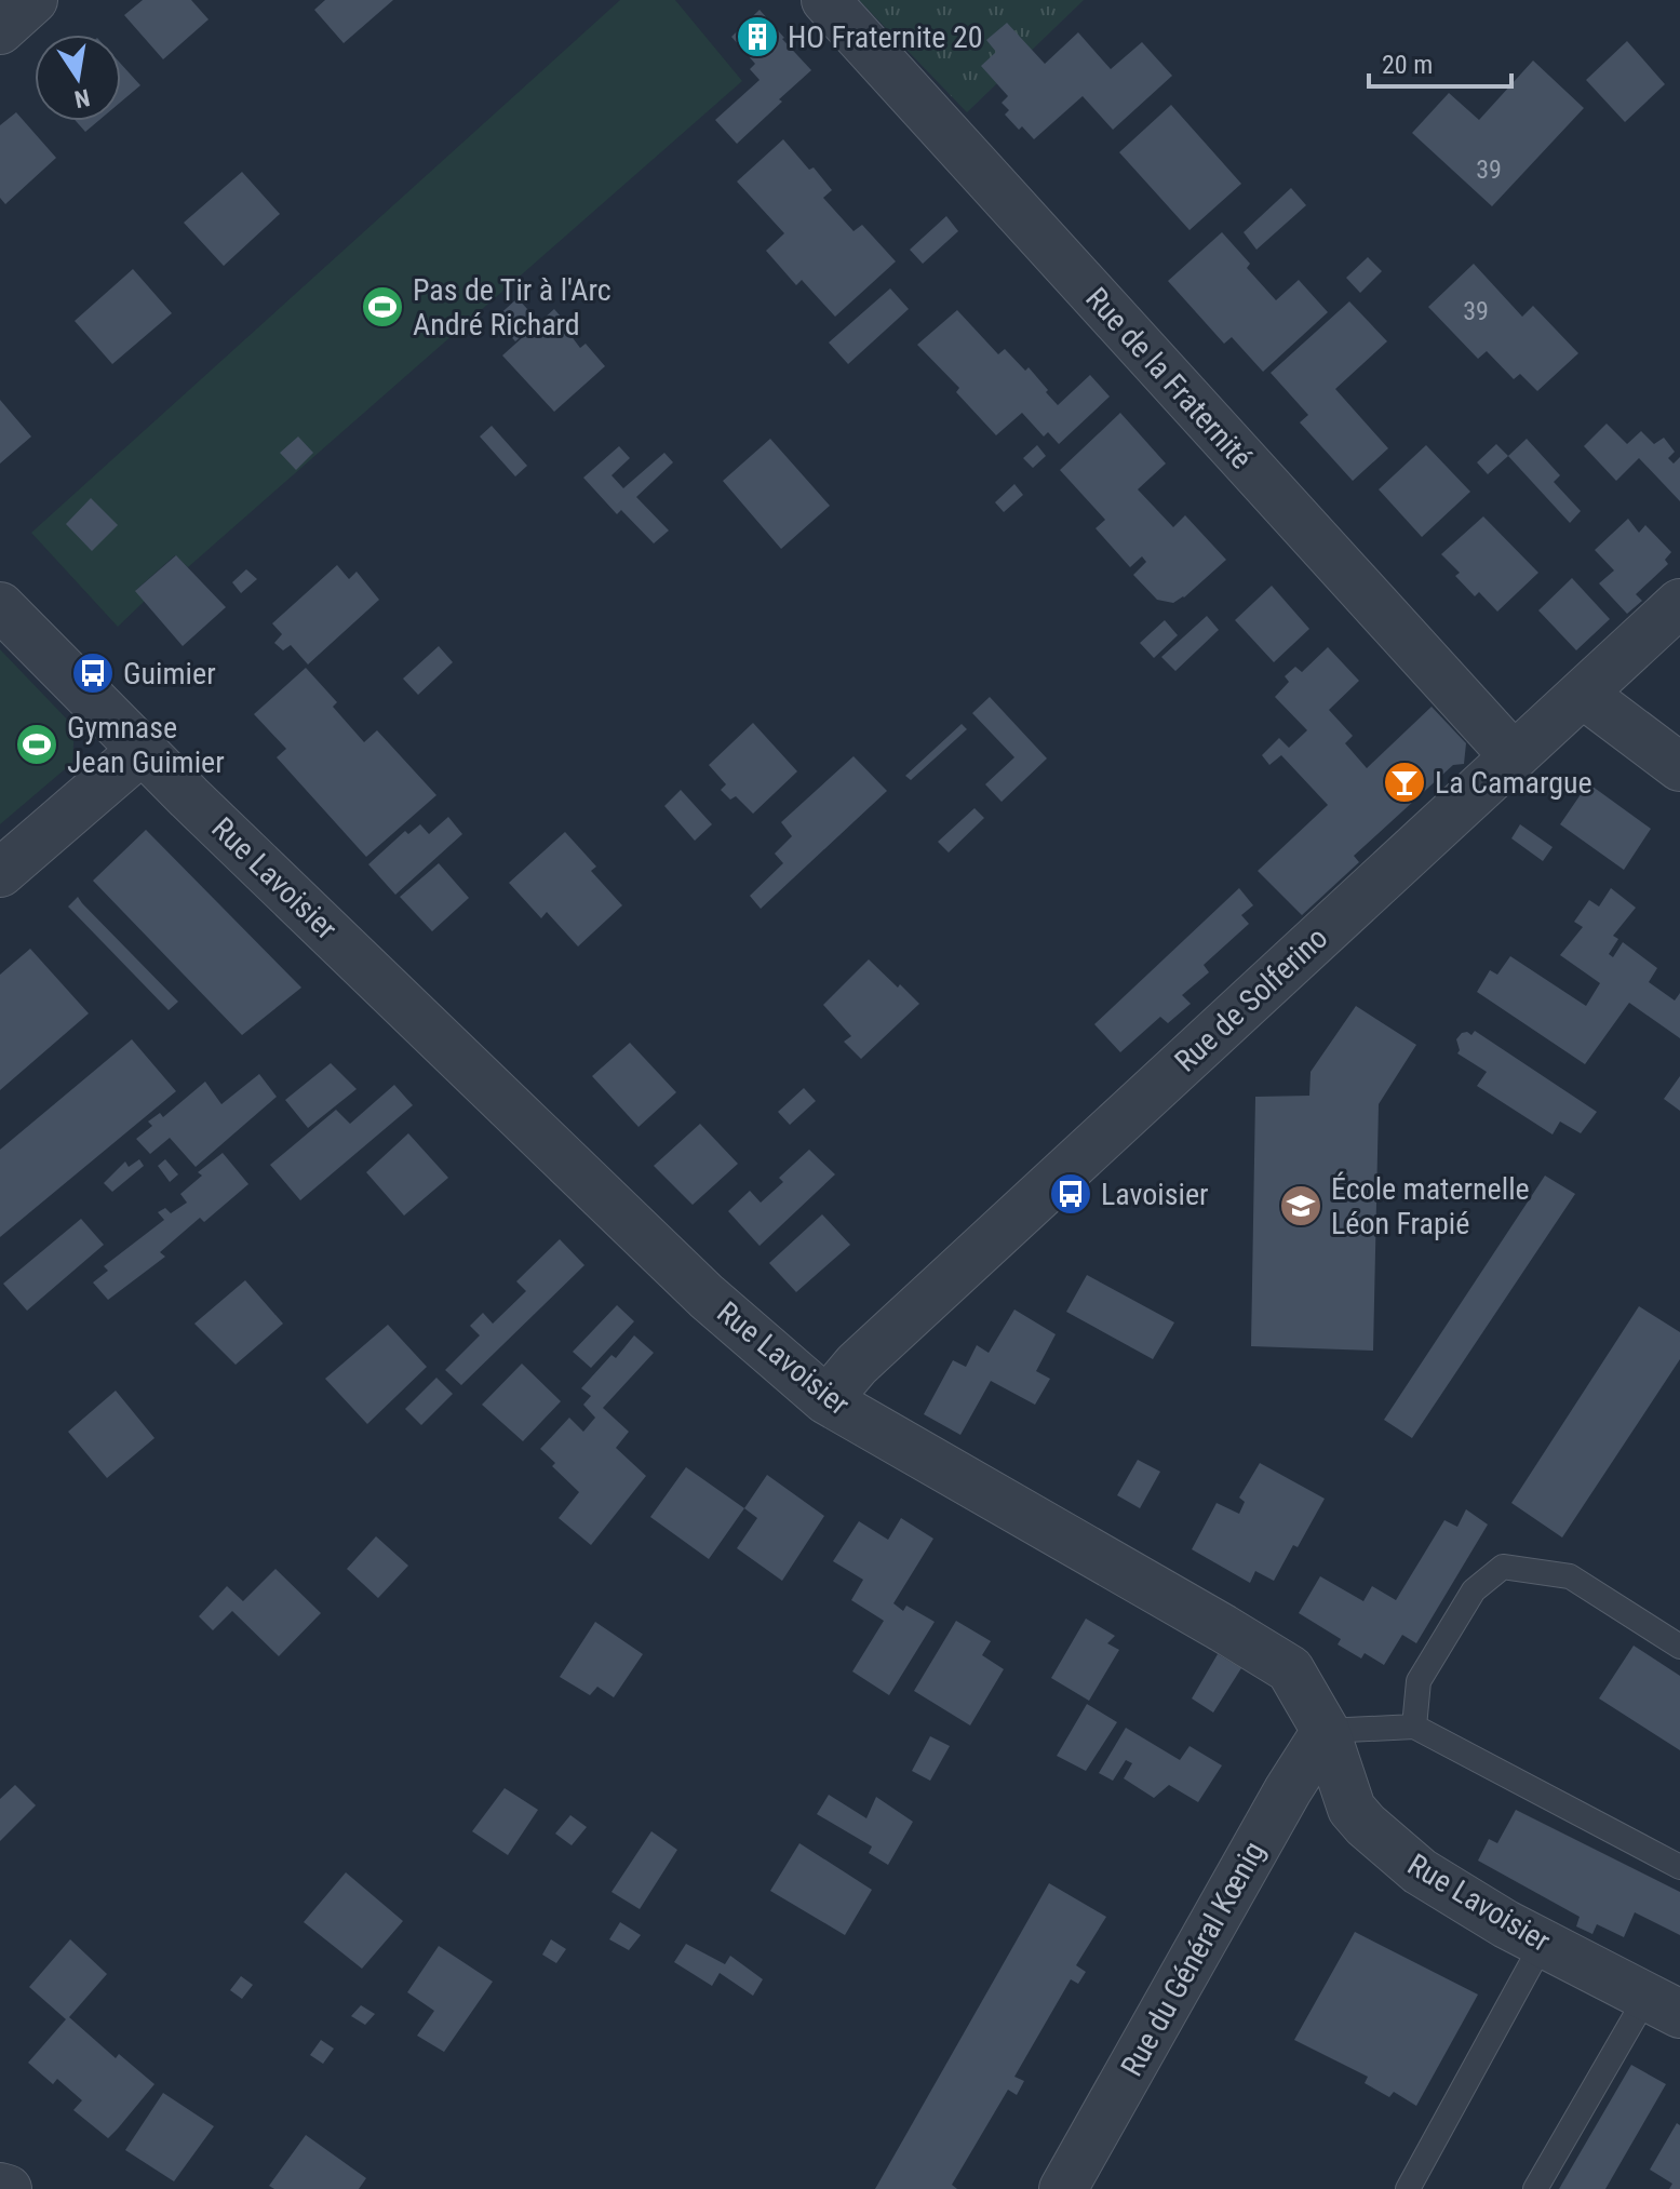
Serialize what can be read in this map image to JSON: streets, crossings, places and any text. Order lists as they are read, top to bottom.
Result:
{
  "streets": {
    "street": [
      "Rue de la Fraternité",
      "Rue Lavoisier",
      "Rue de Solferino",
      "Rue du Général Kœnig"
    ]
  },
  "crossings": [
    ["Rue de la Fraternité", "Rue de Solferino"],
    ["Rue Lavoisier", "Rue de Solferino"],
    ["Rue Lavoisier", "Rue du Général Kœnig"]
  ],
  "places": {
    "building": ["HO Fraternite 20"],
    "sports": ["Pas de Tir à l'Arc André Richard", "Gymnase Jean Guimier"],
    "bus stop": ["Guimier", "Lavoisier"],
    "bar": ["La Camargue"],
    "school or university": ["École maternelle Léon Frapié"]
  },
  "house_numbers": ["39", "39"],
  "scale_bar": "20 m",
  "north": "bottom"
}
